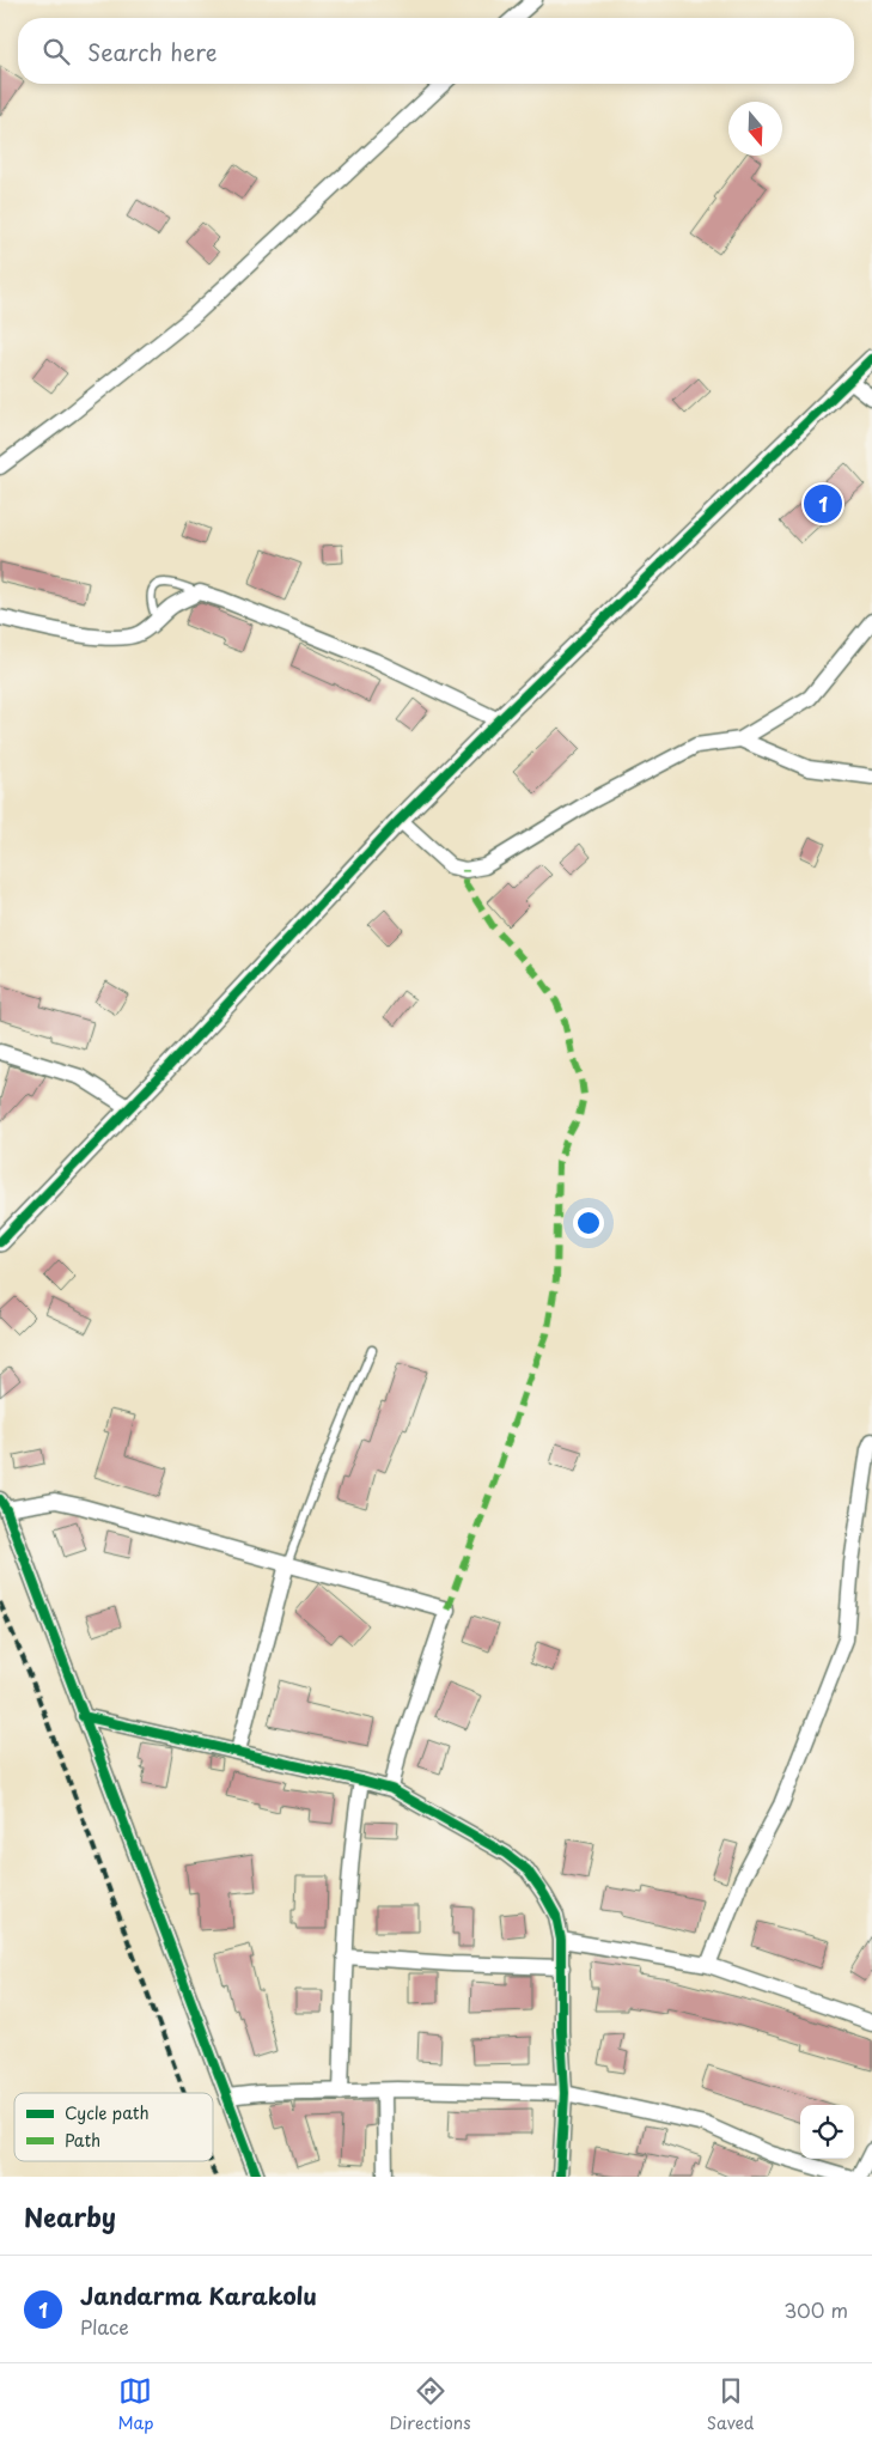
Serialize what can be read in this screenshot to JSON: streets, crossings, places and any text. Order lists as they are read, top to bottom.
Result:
{
  "legend": ["Cycle path", "Path"],
  "north": "bottom",
  "page": {
    "search": "Search here",
    "pins": "1",
    "heading": "Nearby",
    "list": [
      {
        "mark": "1",
        "name": "Jandarma Karakolu",
        "note": "Place",
        "value": "300 m"
      }
    ],
    "nav": ["Map", "Directions", "Saved"]
  }
}
